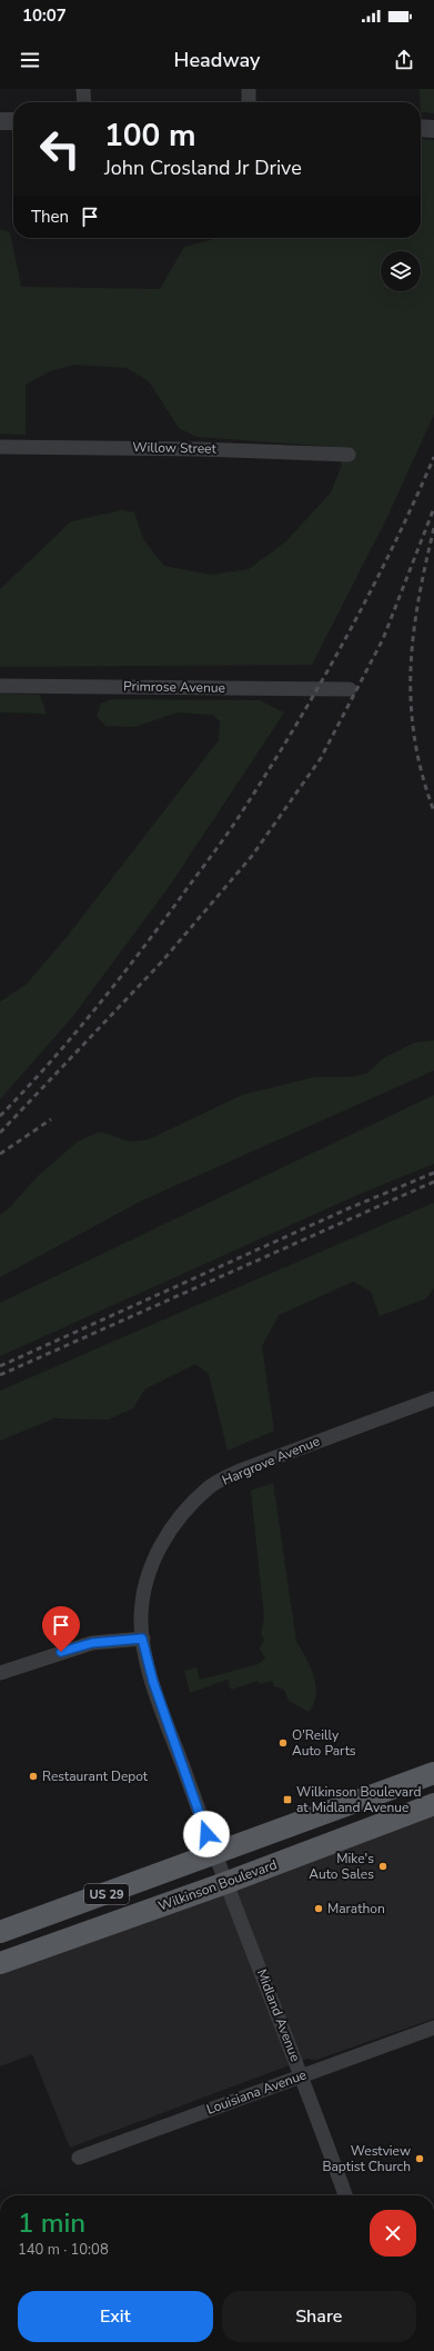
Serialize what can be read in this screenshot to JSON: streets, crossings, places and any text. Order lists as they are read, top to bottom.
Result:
{
  "streets": {
    "main road": ["Wilkinson Boulevard", "US 29"],
    "street": [
      "Willow Street",
      "Primrose Avenue",
      "Hargrove Avenue",
      "Midland Avenue",
      "Louisiana Avenue"
    ]
  },
  "crossings": [
    ["Hargrove Avenue", "US 29"],
    ["Hargrove Avenue", "Midland Avenue"],
    ["Wilkinson Boulevard", "Midland Avenue"],
    ["US 29", "Midland Avenue"],
    ["Midland Avenue", "Louisiana Avenue"]
  ],
  "places": {
    "other": [
      "O'Reilly Auto Parts",
      "Restaurant Depot",
      "Mike's Auto Sales",
      "Marathon",
      "Westview Baptist Church"
    ],
    "transit": ["Wilkinson Boulevard at Midland Avenue"]
  },
  "page": {
    "status": "10:07",
    "header": "Headway",
    "turn": ["100 m", "John Crosland Jr Drive"],
    "then": "Then",
    "heading": ["1 min", "140 m · 10:08"],
    "buttons": ["Exit", "Share"]
  }
}
